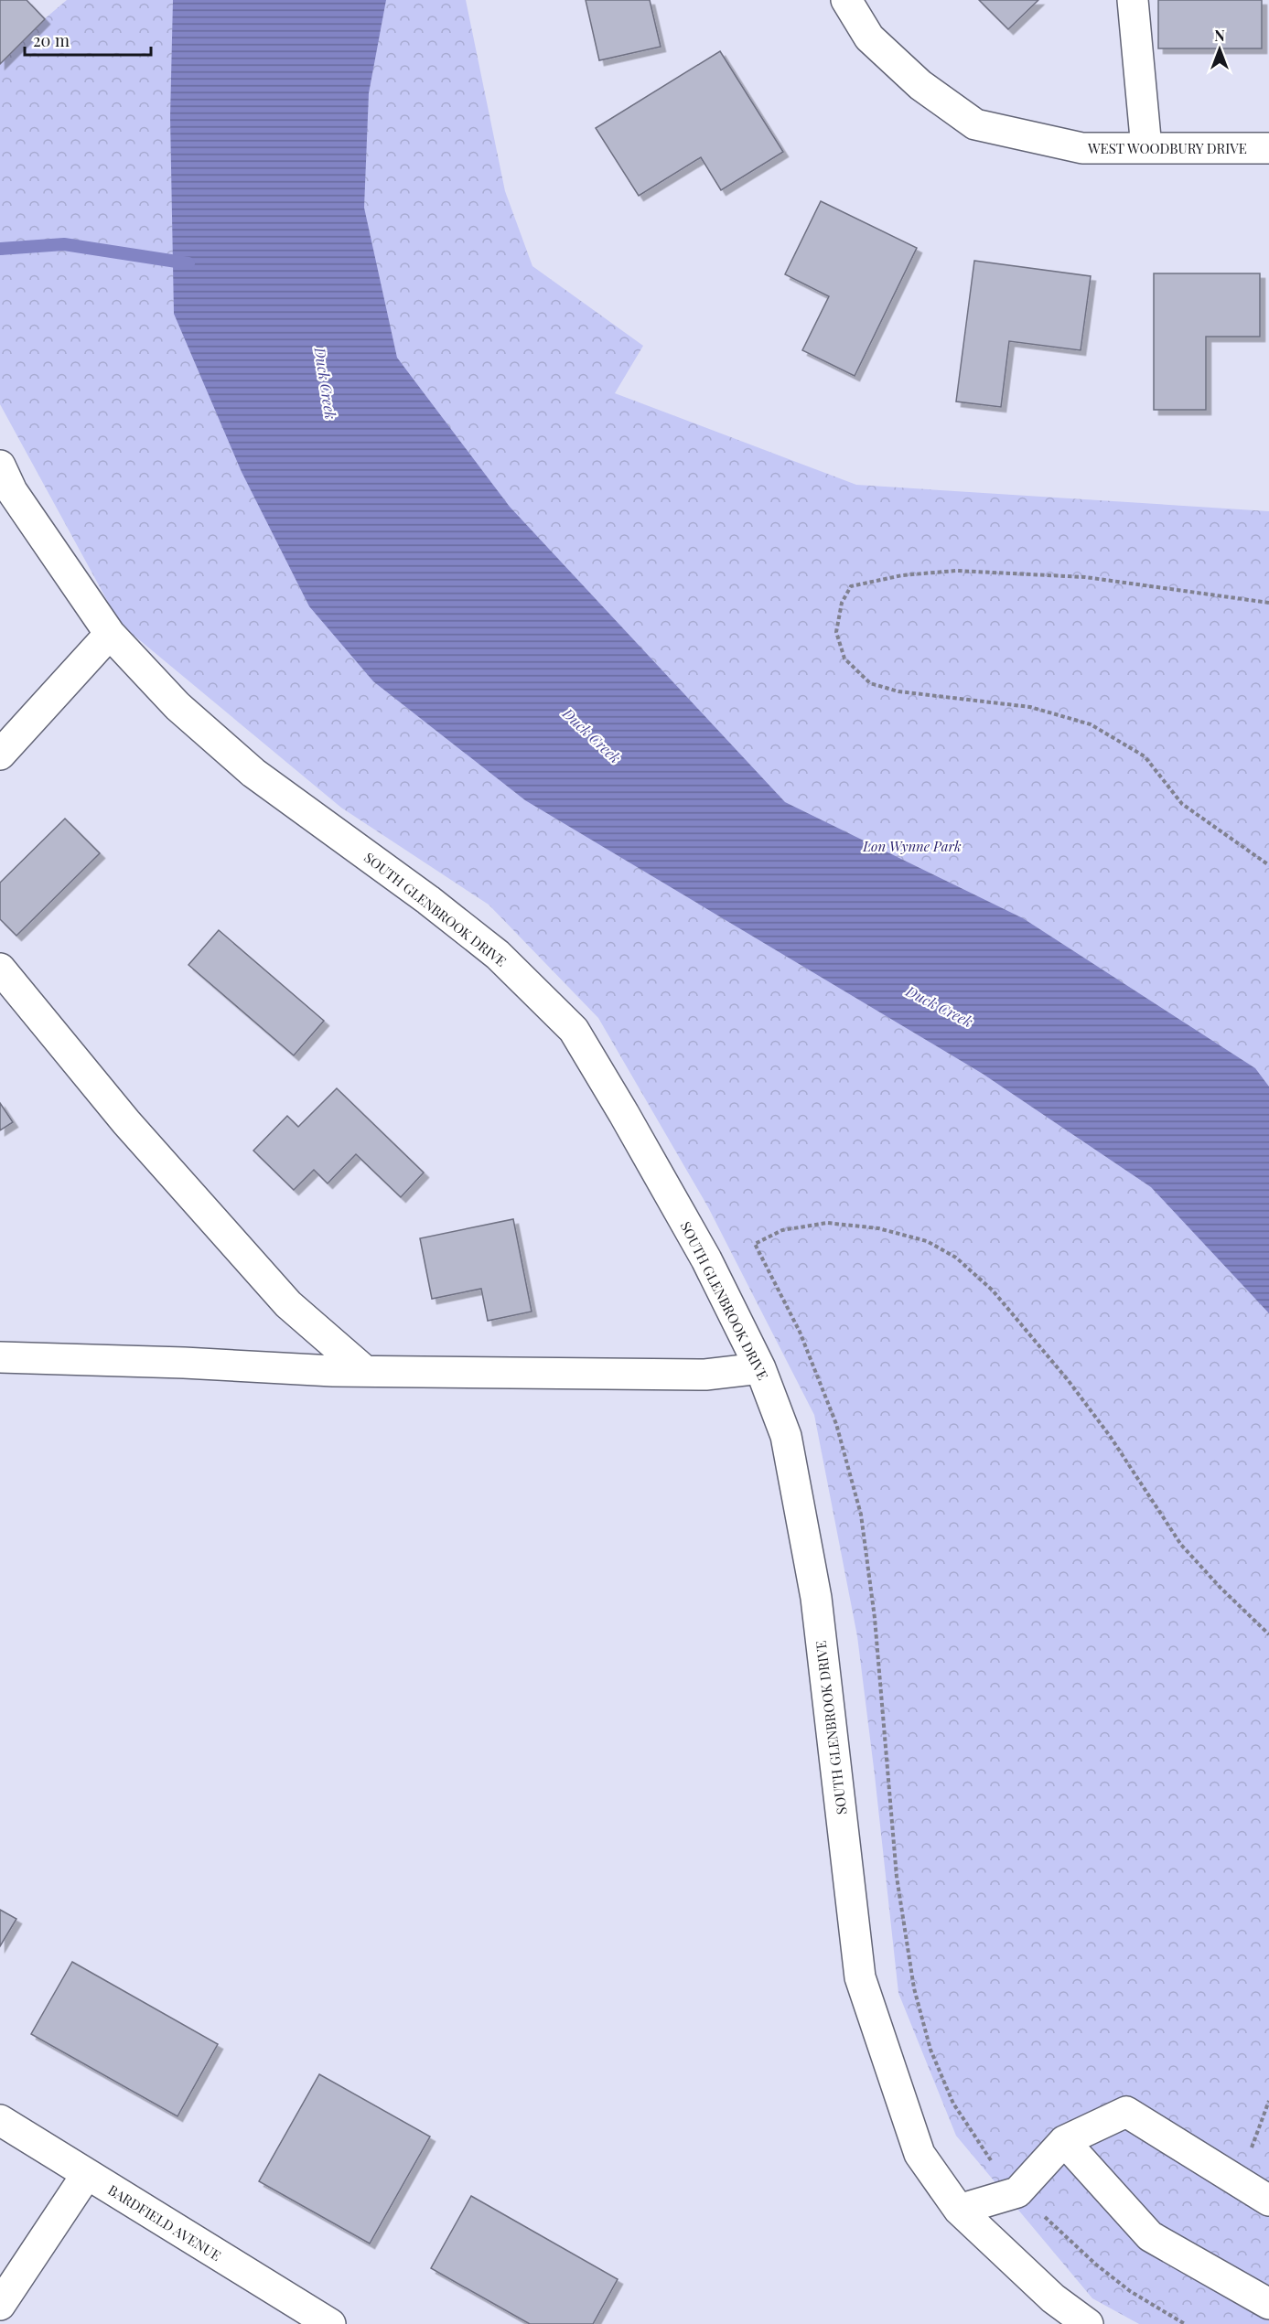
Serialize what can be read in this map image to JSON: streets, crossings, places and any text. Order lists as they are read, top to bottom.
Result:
{
  "streets": {
    "street": ["WEST WOODBURY DRIVE", "SOUTH GLENBROOK DRIVE", "BARDFIELD AVENUE"]
  },
  "water": ["Duck Creek"],
  "parks": ["Lon Wynne Park"],
  "scale_bar": "20 m",
  "north": "top"
}
